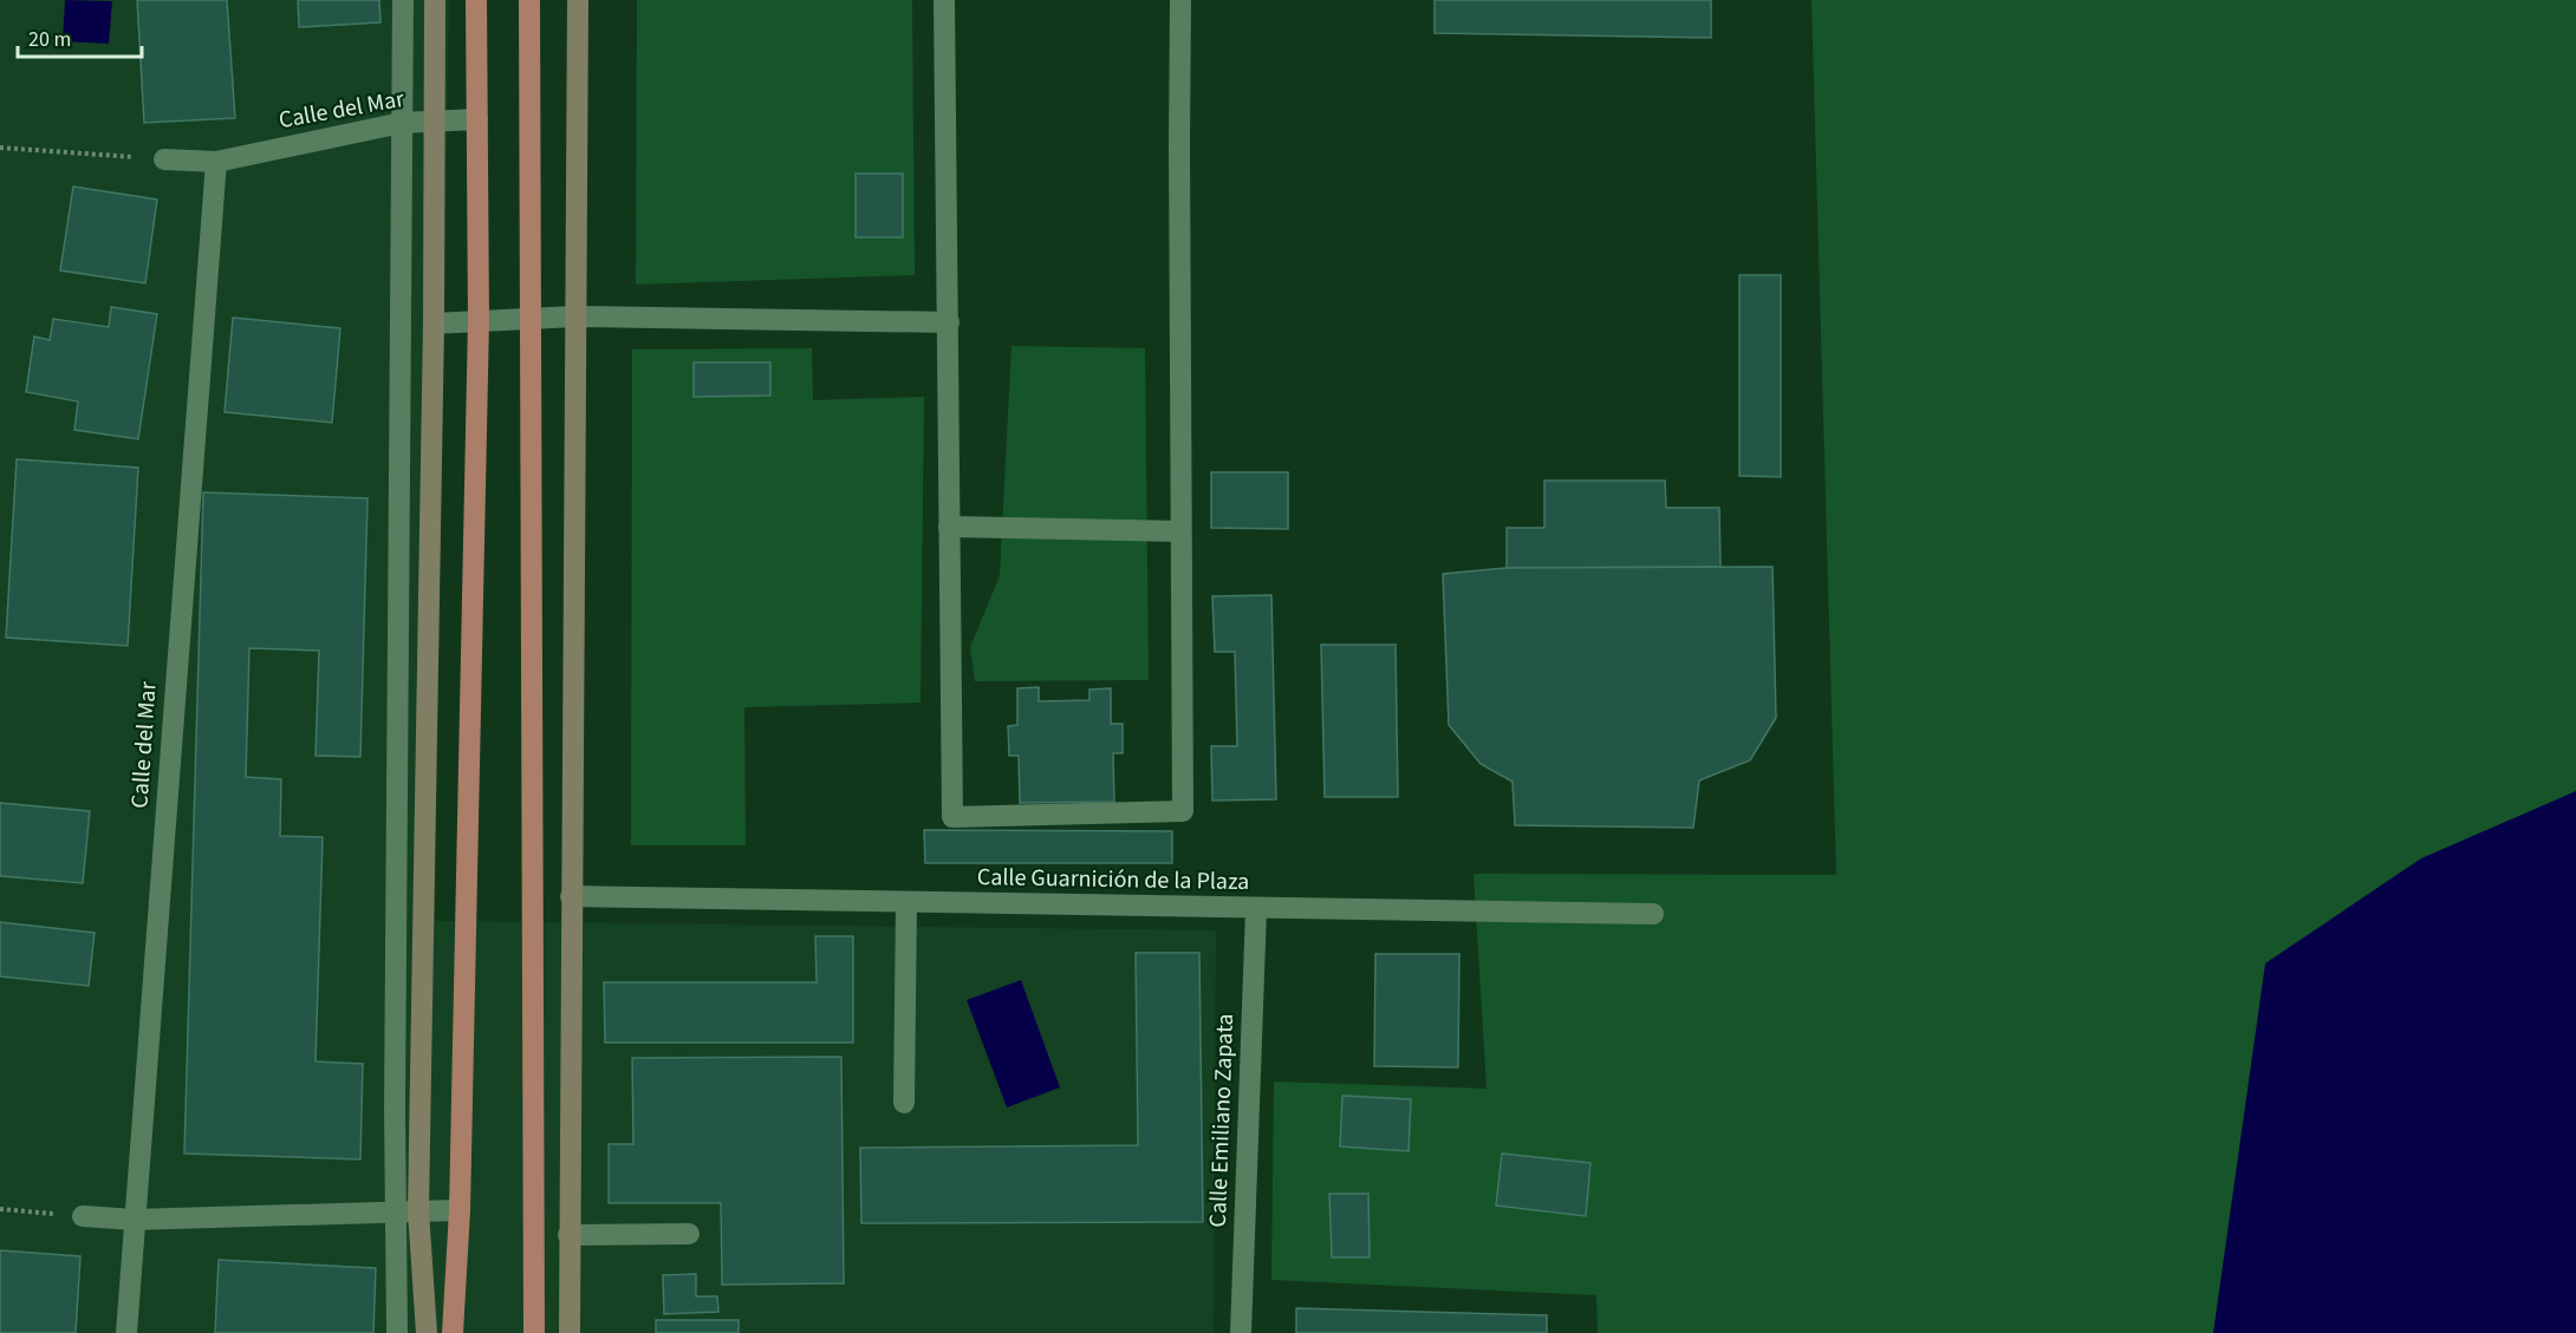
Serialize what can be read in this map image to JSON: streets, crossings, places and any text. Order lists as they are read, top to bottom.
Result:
{
  "streets": {
    "street": ["Calle del Mar", "Calle Guarnición de la Plaza", "Calle Emiliano Zapata"]
  },
  "crossings": [
    ["Calle Guarnición de la Plaza", "Calle Emiliano Zapata"]
  ],
  "scale_bar": "20 m"
}
